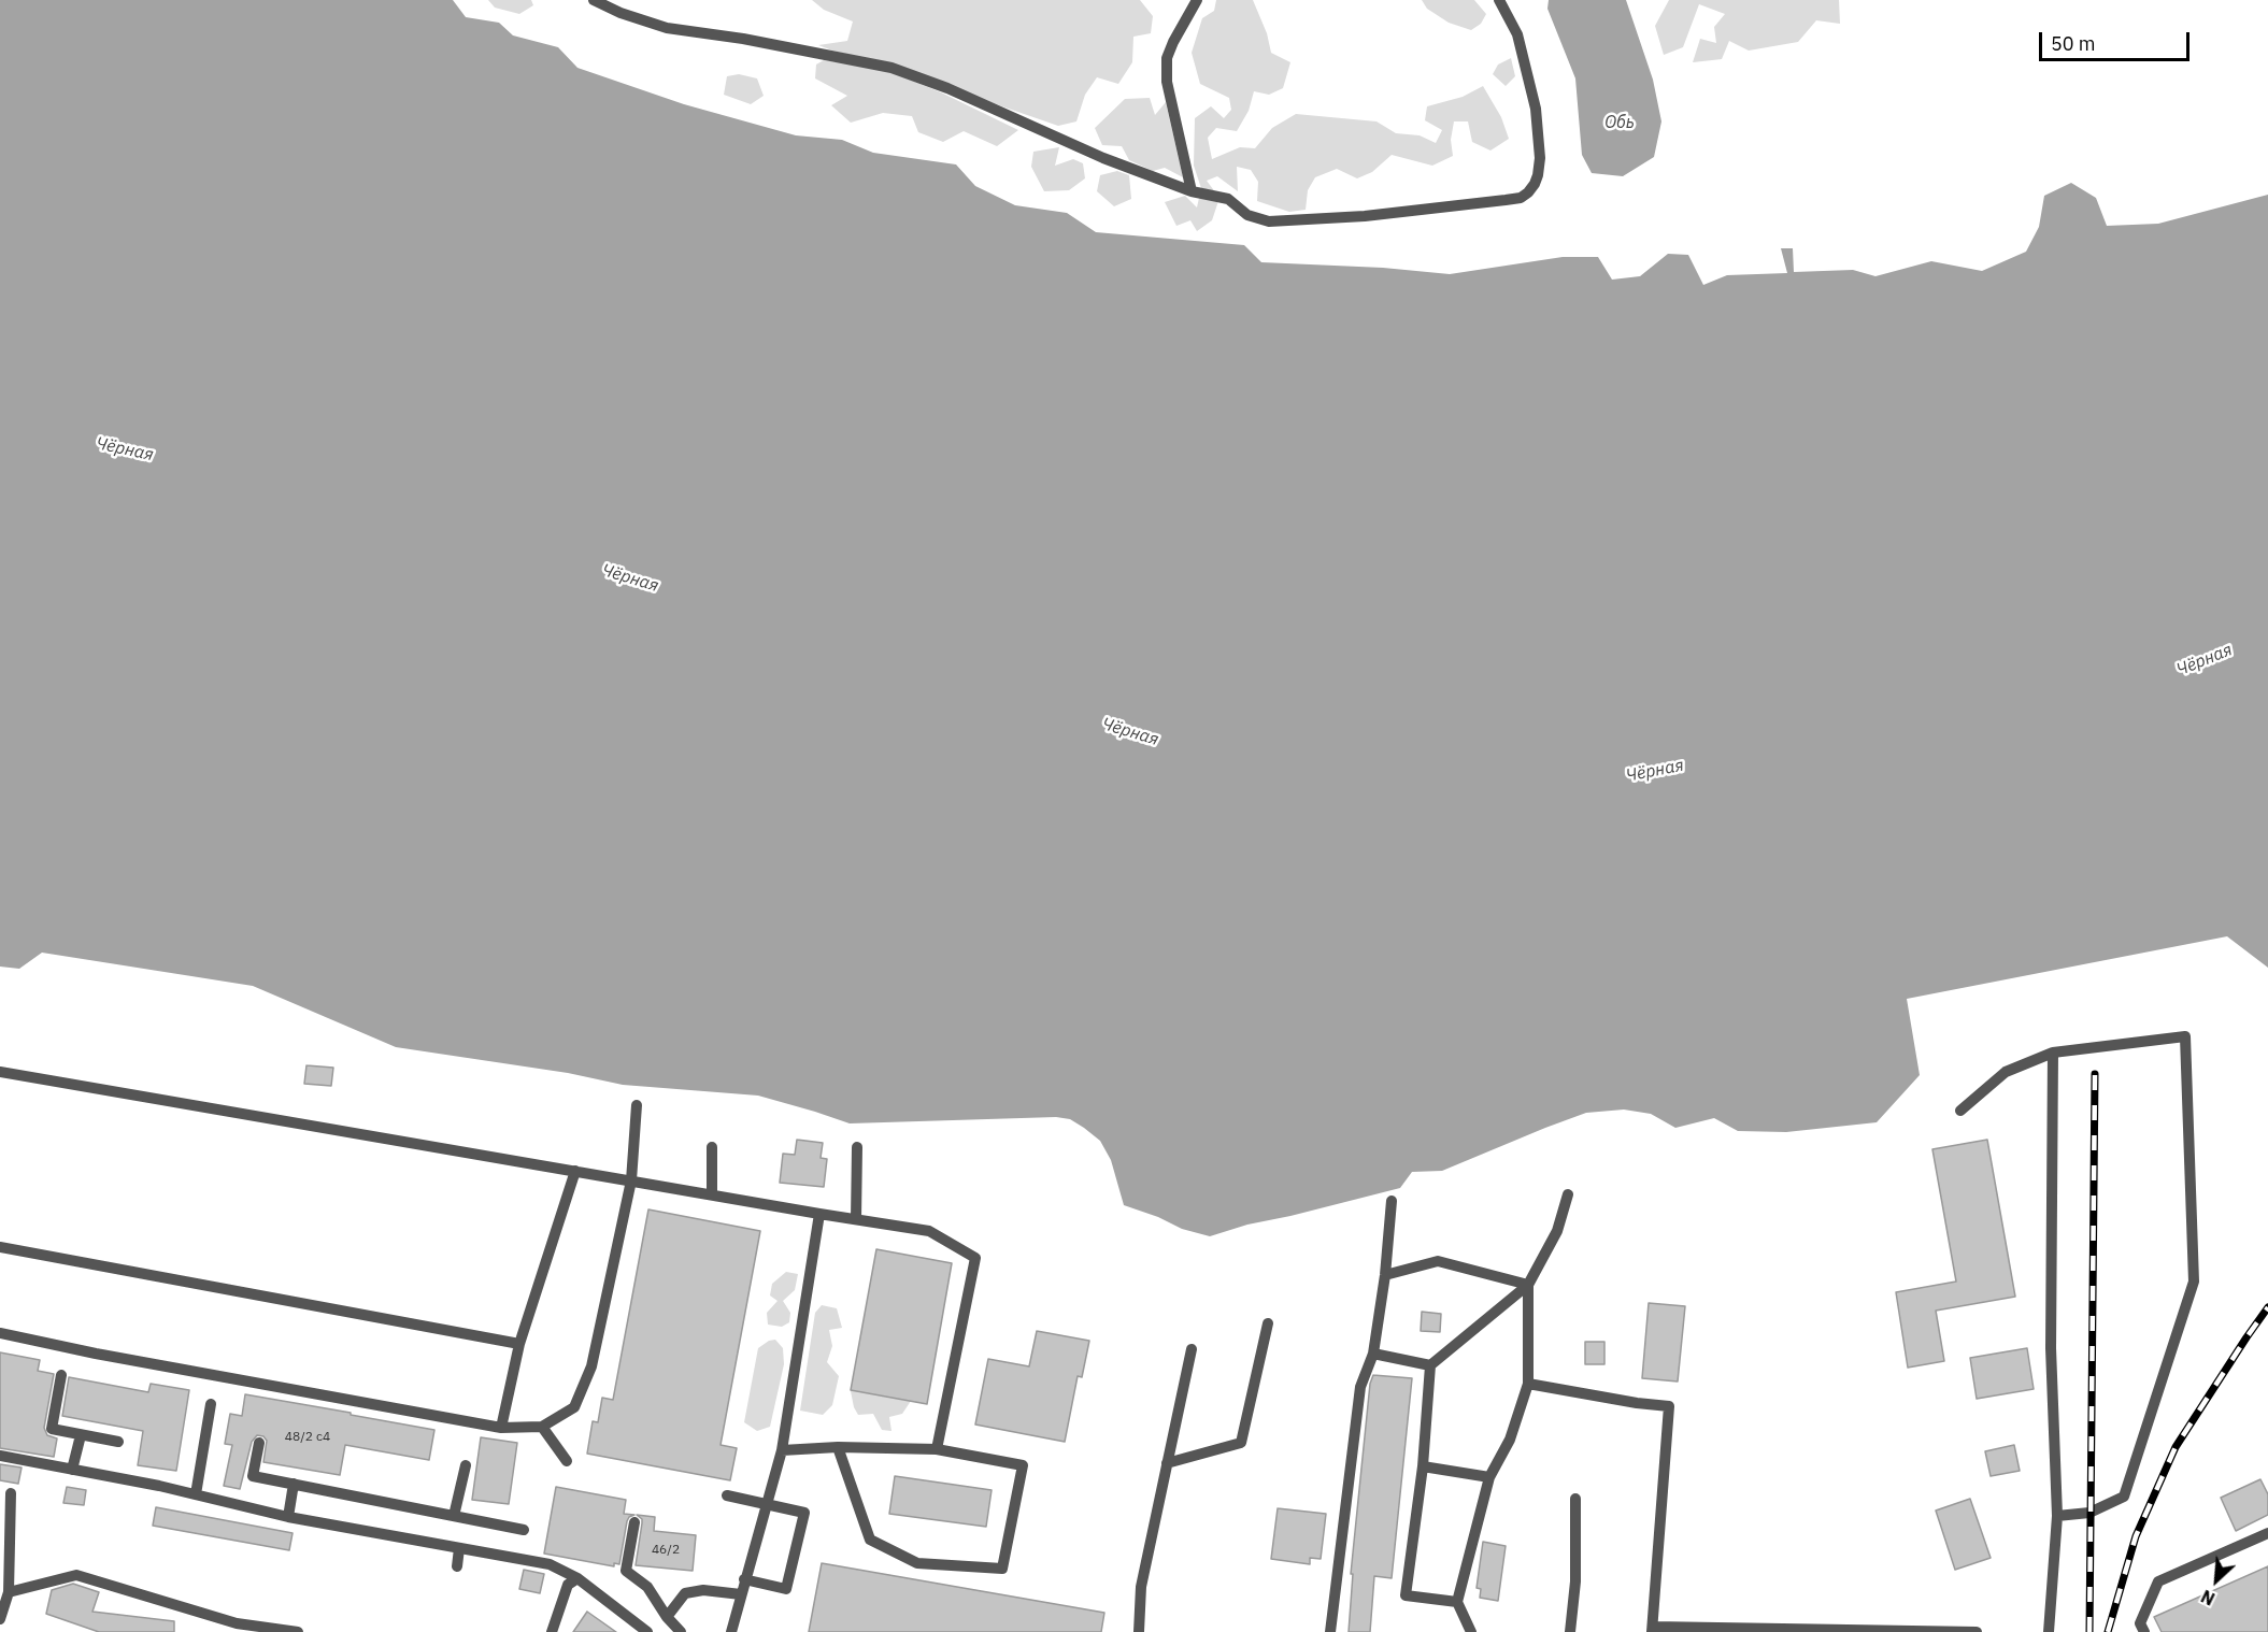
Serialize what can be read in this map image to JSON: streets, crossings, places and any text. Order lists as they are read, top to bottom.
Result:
{
  "water": ["Обь", "Чёрная"],
  "house_numbers": ["48/2 с4", "46/2"],
  "scale_bar": "50 m",
  "north": "bottom left"
}
